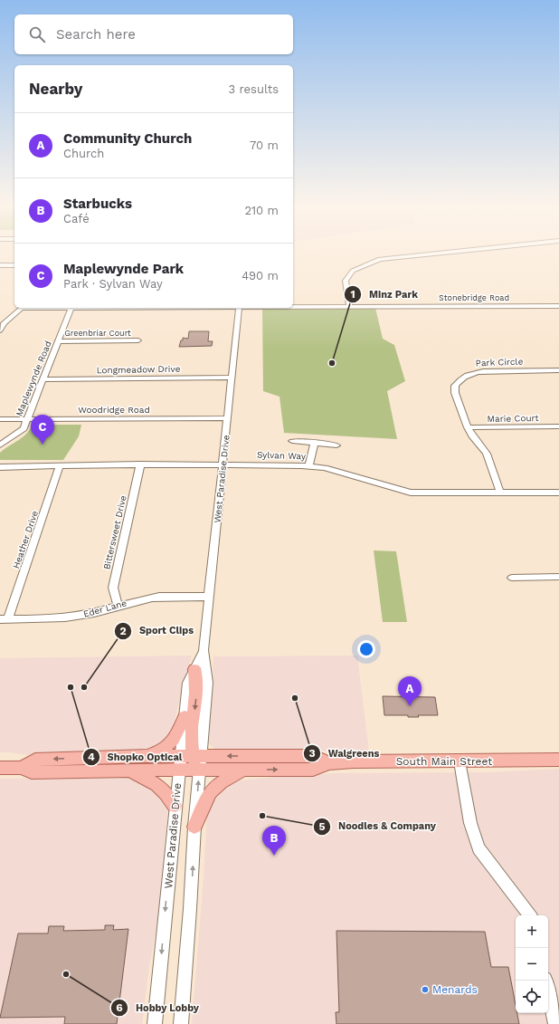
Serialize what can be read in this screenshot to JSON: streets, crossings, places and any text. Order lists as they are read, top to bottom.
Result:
{
  "streets": {
    "main road": ["South Main Street"],
    "street": [
      "Stonebridge Road",
      "Greenbriar Court",
      "Park Circle",
      "Longmeadow Drive",
      "Maplewynde Road",
      "Woodridge Road",
      "Marie Court",
      "Sylvan Way",
      "West Paradise Drive",
      "Bittersweet Drive",
      "Heather Drive",
      "Eder Lane"
    ]
  },
  "crossings": [
    ["Stonebridge Road", "Maplewynde Road"],
    ["Greenbriar Court", "Maplewynde Road"],
    ["Park Circle", "Marie Court"],
    ["Park Circle", "Sylvan Way"],
    ["Longmeadow Drive", "Maplewynde Road"],
    ["Longmeadow Drive", "West Paradise Drive"],
    ["Maplewynde Road", "Woodridge Road"],
    ["Woodridge Road", "West Paradise Drive"],
    ["Sylvan Way", "West Paradise Drive"],
    ["Sylvan Way", "Bittersweet Drive"],
    ["Sylvan Way", "Heather Drive"],
    ["West Paradise Drive", "Eder Lane"],
    ["West Paradise Drive", "South Main Street"],
    ["Bittersweet Drive", "Eder Lane"],
    ["Heather Drive", "Eder Lane"]
  ],
  "places": [
    "Minz Park",
    "Shopko Optical",
    "Sport Clips",
    "Walgreens",
    "Noodles & Company",
    "Hobby Lobby",
    "Menards"
  ],
  "page": {
    "search": "Search here",
    "heading": ["Nearby", "3 results"],
    "list": [
      {
        "mark": "A",
        "name": "Community Church",
        "note": "Church",
        "value": "70 m"
      },
      {
        "mark": "B",
        "name": "Starbucks",
        "note": "Café",
        "value": "210 m"
      },
      {
        "mark": "C",
        "name": "Maplewynde Park",
        "note": "Park · Sylvan Way",
        "value": "490 m"
      }
    ],
    "pins": ["C", "A", "B"],
    "map_buttons": ["+", "−"]
  }
}
